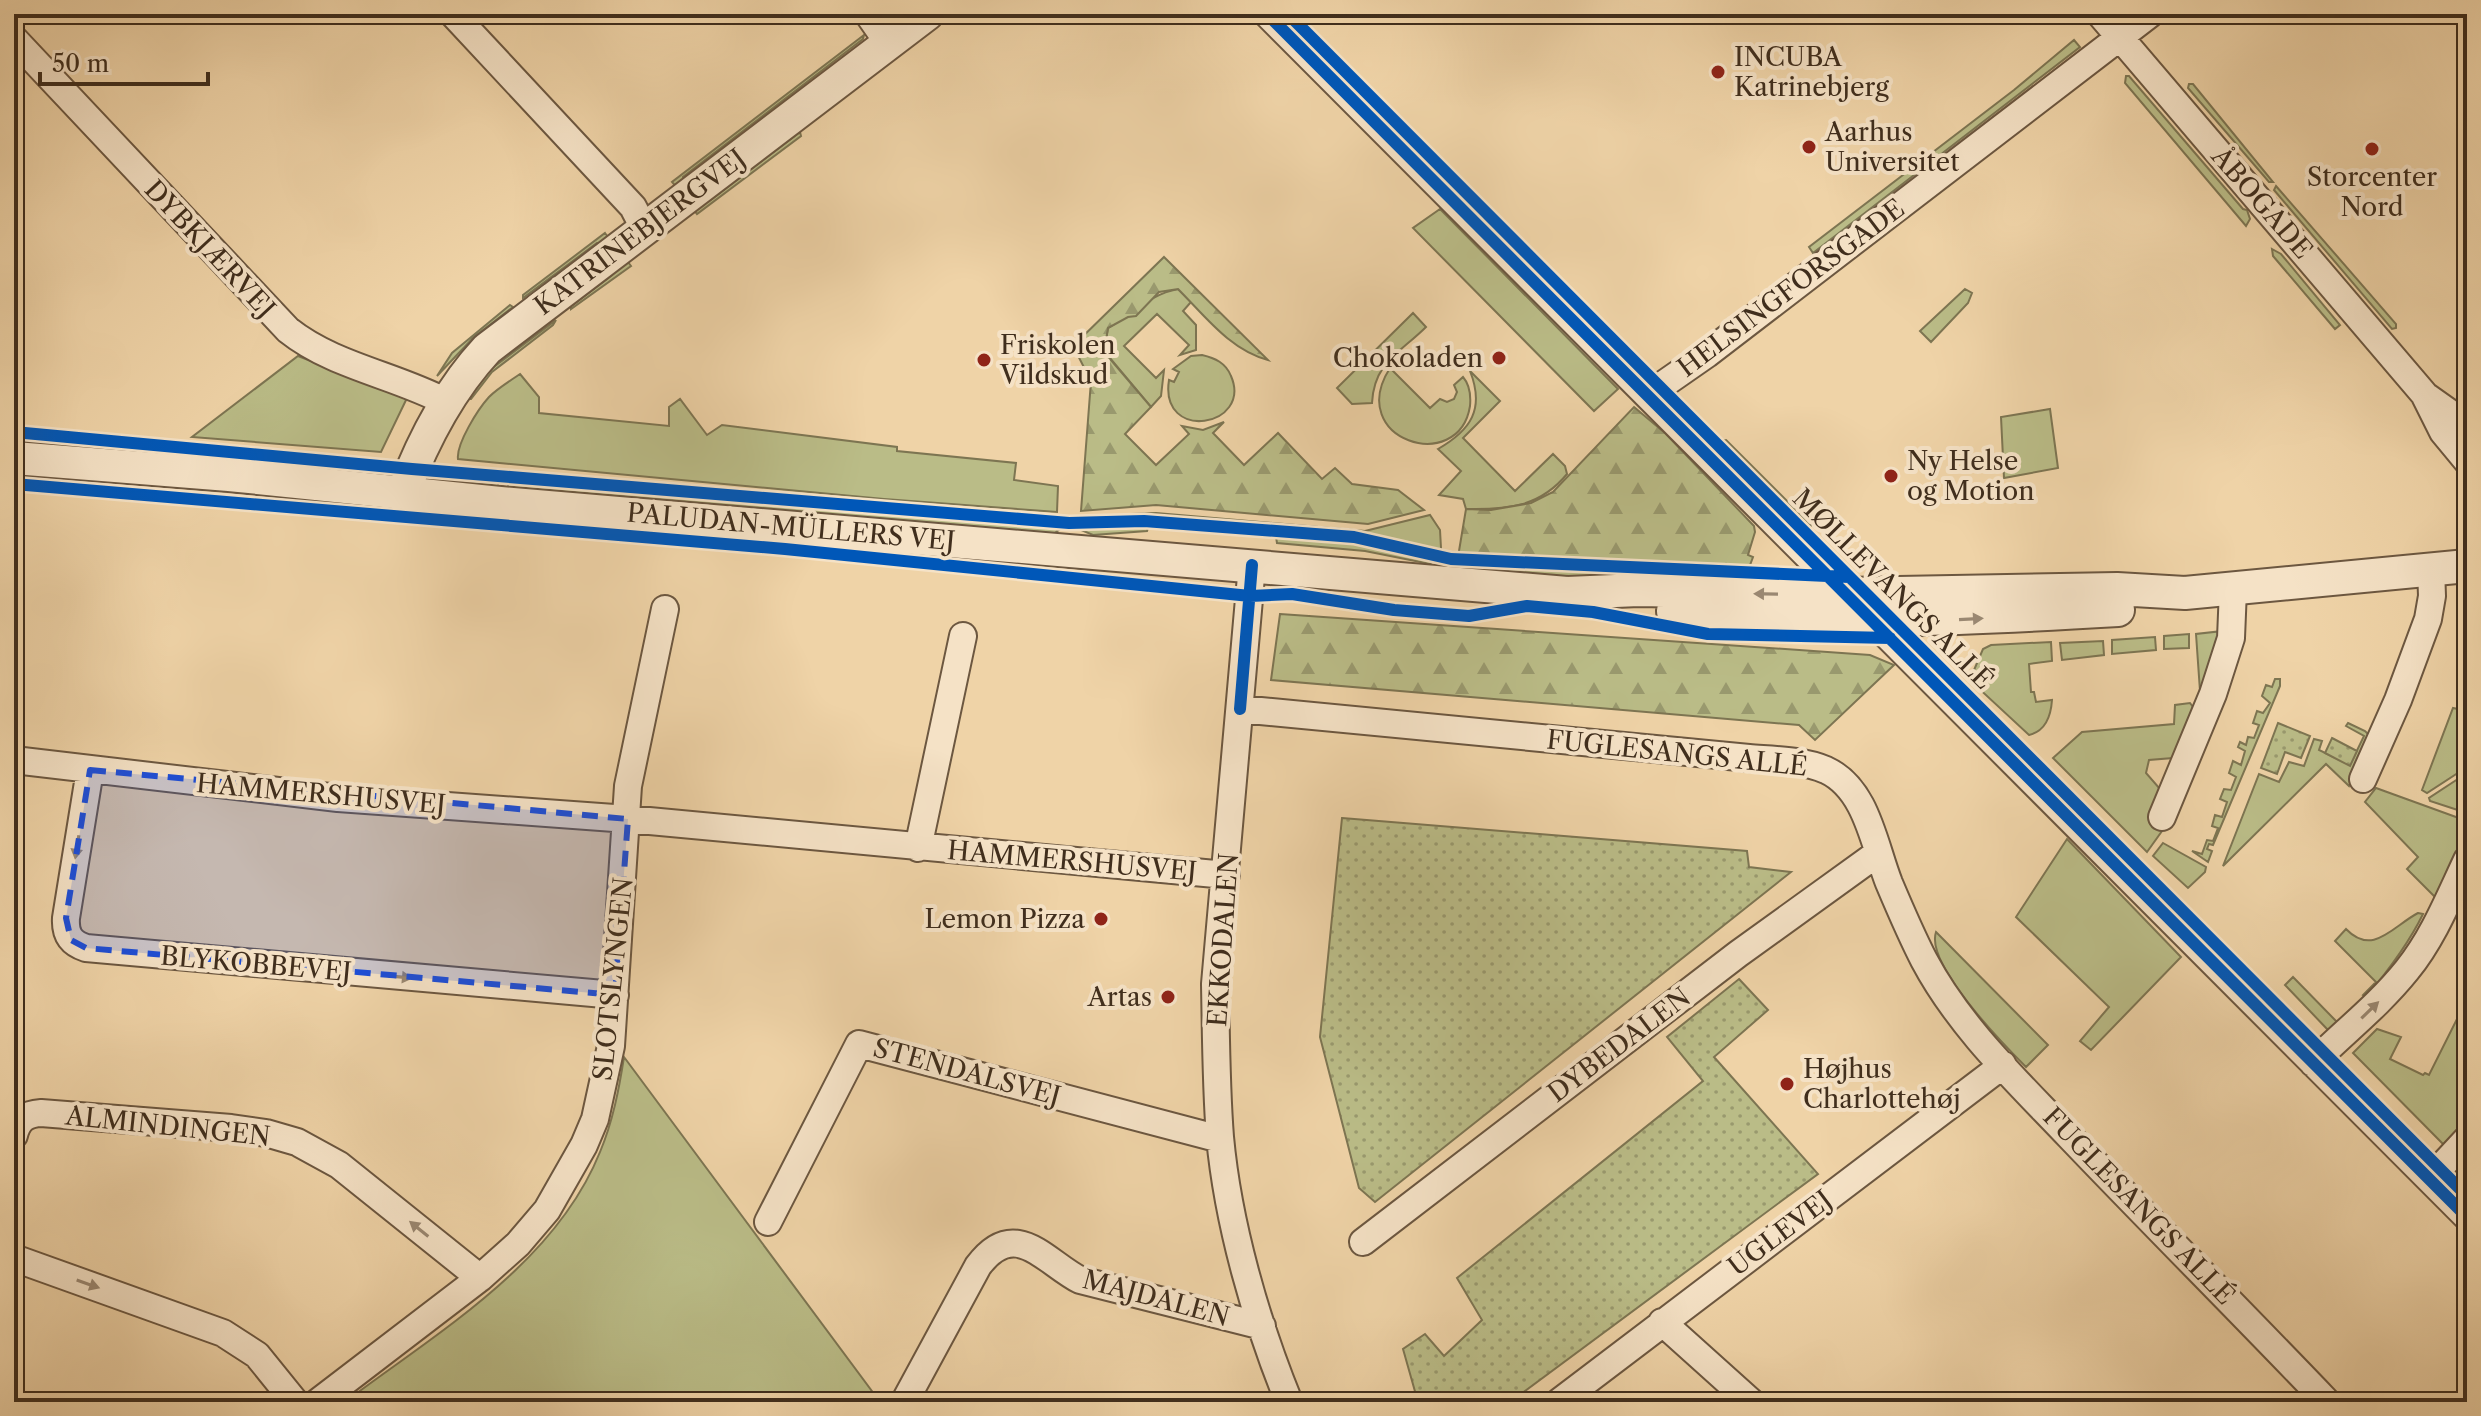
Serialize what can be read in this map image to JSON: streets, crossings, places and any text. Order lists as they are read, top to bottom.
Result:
{
  "streets": {
    "street": [
      "ÅBOGADE",
      "KATRINEBJERGVEJ",
      "DYBKJÆRVEJ",
      "HELSINGFORSGADE",
      "PALUDAN-MÜLLERS VEJ",
      "MØLLEVANGS ALLÉ",
      "FUGLESANGS ALLÉ",
      "HAMMERSHUSVEJ",
      "EKKODALEN",
      "BLYKOBBEVEJ",
      "SLOTSLYNGEN",
      "DYBEDALEN",
      "STENDALSVEJ",
      "ALMINDINGEN",
      "UGLEVEJ",
      "MAJDALEN"
    ]
  },
  "crossings": [
    ["ÅBOGADE", "HELSINGFORSGADE"],
    ["KATRINEBJERGVEJ", "DYBKJÆRVEJ"],
    ["KATRINEBJERGVEJ", "PALUDAN-MÜLLERS VEJ"],
    ["HELSINGFORSGADE", "MØLLEVANGS ALLÉ"],
    ["PALUDAN-MÜLLERS VEJ", "MØLLEVANGS ALLÉ"],
    ["PALUDAN-MÜLLERS VEJ", "EKKODALEN"],
    ["FUGLESANGS ALLÉ", "EKKODALEN"],
    ["FUGLESANGS ALLÉ", "DYBEDALEN"],
    ["FUGLESANGS ALLÉ", "UGLEVEJ"],
    ["HAMMERSHUSVEJ", "EKKODALEN"],
    ["HAMMERSHUSVEJ", "BLYKOBBEVEJ"],
    ["HAMMERSHUSVEJ", "SLOTSLYNGEN"],
    ["EKKODALEN", "STENDALSVEJ"],
    ["EKKODALEN", "MAJDALEN"],
    ["BLYKOBBEVEJ", "SLOTSLYNGEN"],
    ["SLOTSLYNGEN", "ALMINDINGEN"]
  ],
  "places": [
    "INCUBA Katrinebjerg",
    "Aarhus Universitet",
    "Storcenter Nord",
    "Chokoladen",
    "Friskolen Vildskud",
    "Ny Helse og Motion",
    "Lemon Pizza",
    "Artas",
    "Højhus Charlottehøj"
  ],
  "scale_bar": "50 m"
}
